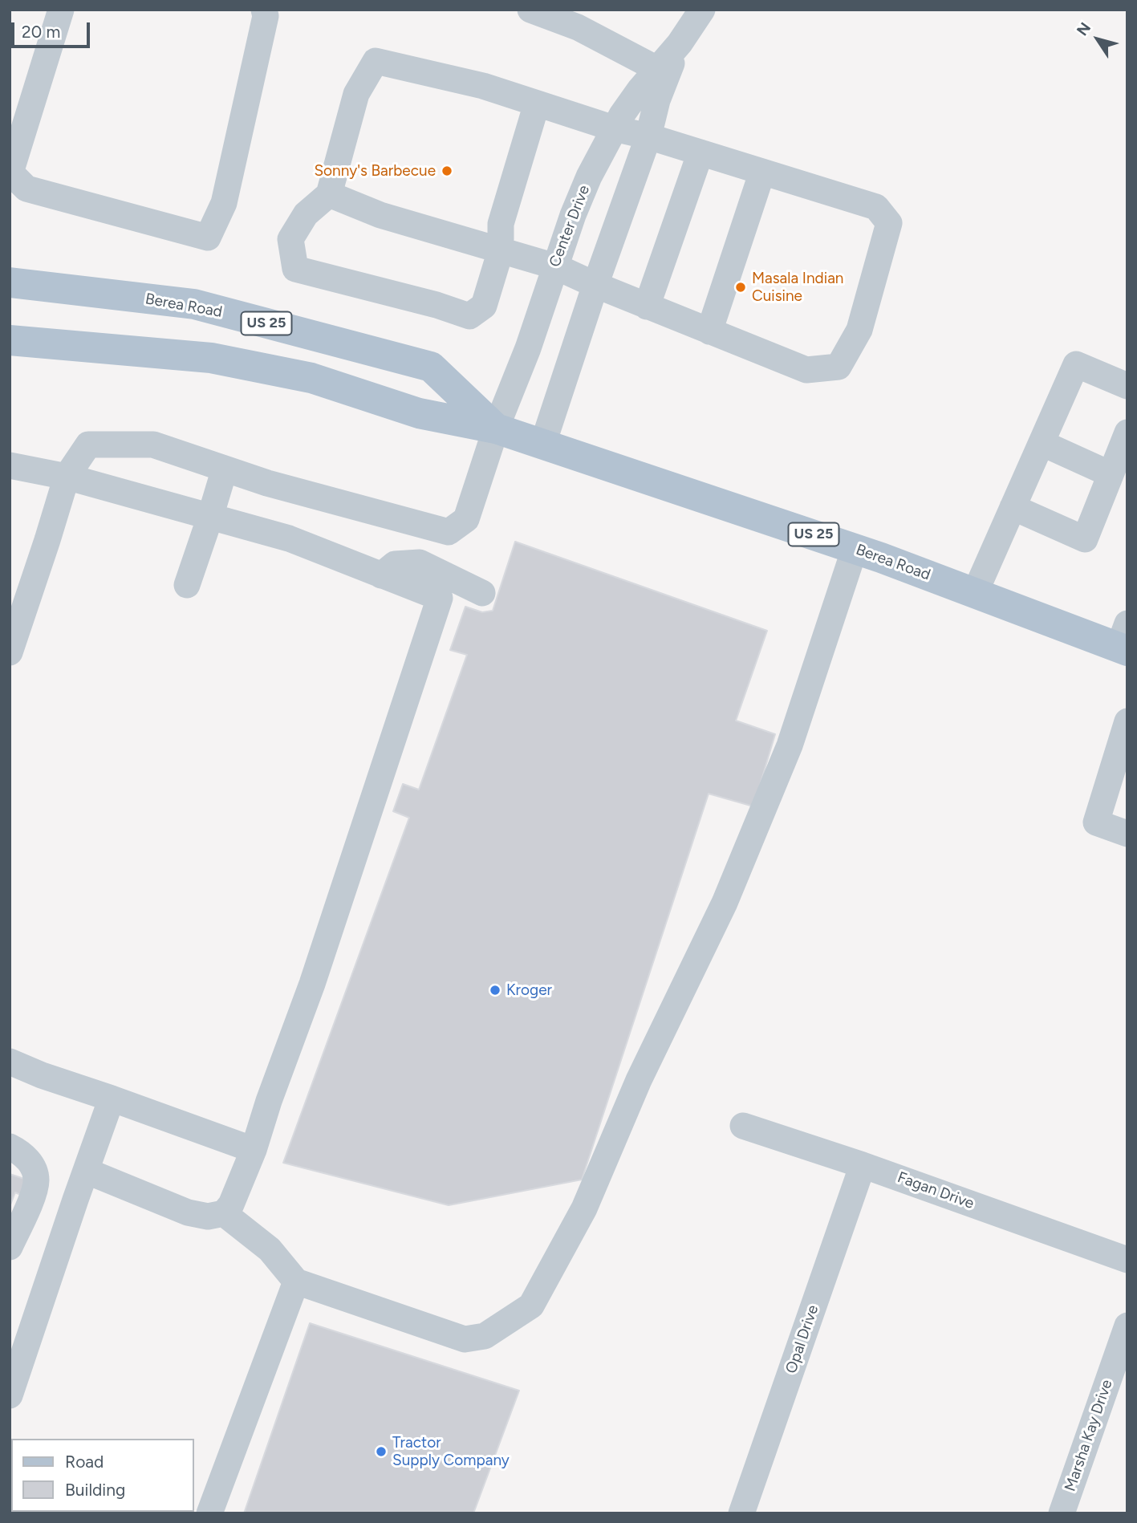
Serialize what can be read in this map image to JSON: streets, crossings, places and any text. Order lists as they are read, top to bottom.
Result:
{
  "streets": {
    "main road": ["Berea Road", "US 25"],
    "street": [
      "Center Drive",
      "Fagan Drive",
      "Opal Drive",
      "Marsha Kay Drive"
    ]
  },
  "crossings": [
    ["Center Drive", "Berea Road"],
    ["Fagan Drive", "Opal Drive"]
  ],
  "places": [
    "Sonny's Barbecue",
    "Masala Indian Cuisine",
    "Kroger",
    "Tractor Supply Company"
  ],
  "legend": ["Road", "Building"],
  "scale_bar": "20 m",
  "north": "top left"
}
